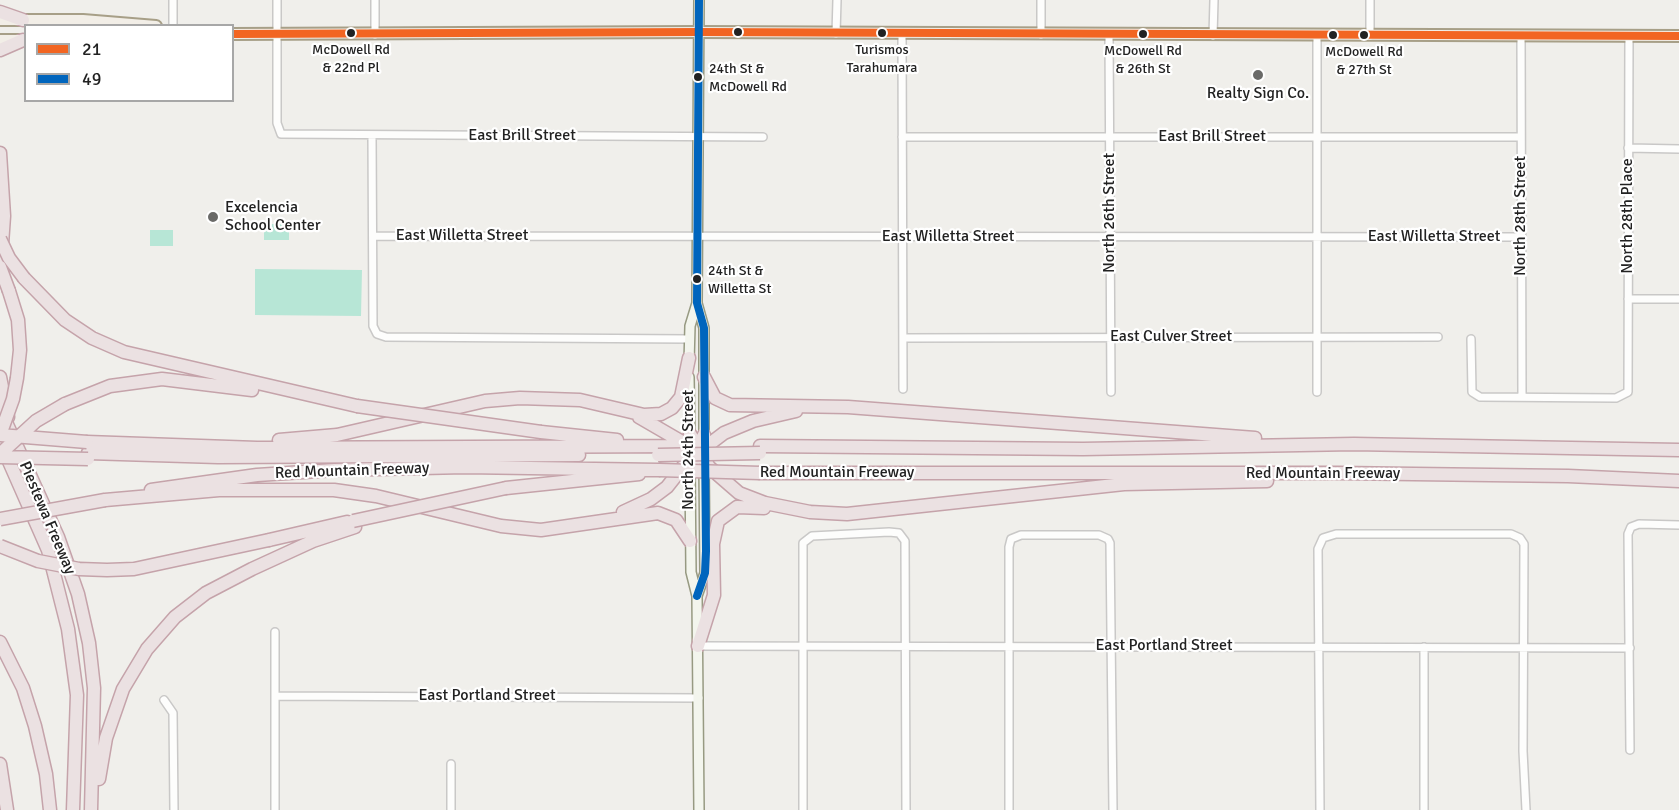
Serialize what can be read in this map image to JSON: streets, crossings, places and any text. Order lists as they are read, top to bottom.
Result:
{
  "streets": {
    "highway": ["Red Mountain Freeway", "Piestewa Freeway"],
    "main road": ["North 24th Street"],
    "street": [
      "East Brill Street",
      "North 26th Street",
      "North 28th Street",
      "North 28th Place",
      "East Willetta Street",
      "East Culver Street",
      "East Portland Street"
    ]
  },
  "crossings": [
    ["East Brill Street", "North 26th Street"],
    ["East Brill Street", "North 28th Street"],
    ["East Brill Street", "North 24th Street"],
    ["North 26th Street", "East Willetta Street"],
    ["North 26th Street", "East Culver Street"],
    ["North 28th Street", "North 28th Place"],
    ["North 28th Street", "East Willetta Street"],
    ["East Willetta Street", "North 24th Street"],
    ["North 24th Street", "Red Mountain Freeway"],
    ["North 24th Street", "East Portland Street"],
    ["Red Mountain Freeway", "Piestewa Freeway"]
  ],
  "places": [
    "McDowell Rd & 22nd Pl",
    "Turismos Tarahumara",
    "McDowell Rd & 26th St",
    "McDowell Rd & 27th St",
    "Realty Sign Co.",
    "24th St & McDowell Rd",
    "Excelencia School Center",
    "24th St & Willetta St"
  ],
  "lines": ["transit line 49", "transit line 21"],
  "legend": ["21", "49"]
}
